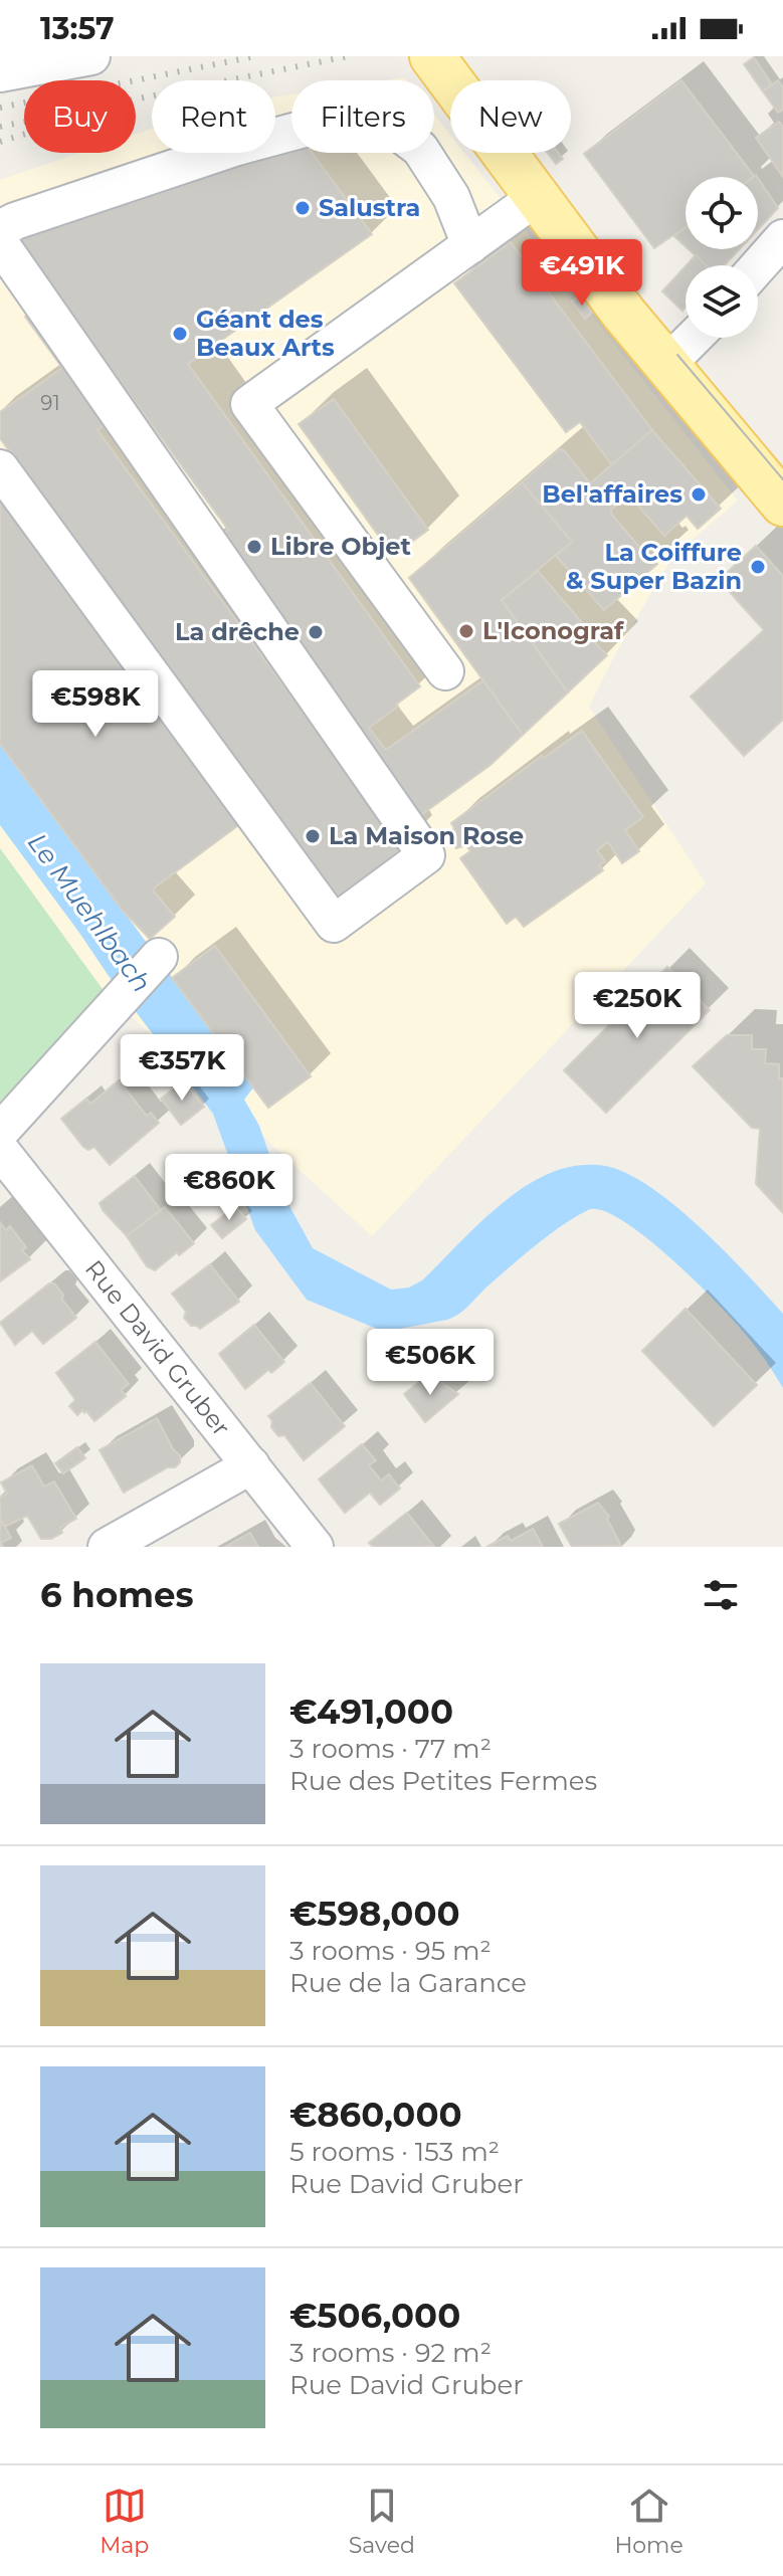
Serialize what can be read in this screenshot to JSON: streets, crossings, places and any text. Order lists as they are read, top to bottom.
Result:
{
  "streets": {
    "street": ["Rue David Gruber"]
  },
  "water": ["Le Muehlbach"],
  "places": [
    "Salustra",
    "Géant des Beaux Arts",
    "Bel'affaires",
    "Libre Objet",
    "La Coiffure & Super Bazin",
    "L'Iconograf",
    "La drêche",
    "La Maison Rose"
  ],
  "house_numbers": ["91"],
  "page": {
    "status": "13:57",
    "chip": [
      "Buy",
      "Rent",
      "Filters",
      "New"
    ],
    "price": [
      "€491K",
      "€598K",
      "€250K",
      "€357K",
      "€860K",
      "€506K"
    ],
    "heading": "6 homes",
    "list": [
      {
        "name": "€491,000",
        "note": "3 rooms · 77 m² · Rue des Petites Fermes"
      },
      {
        "name": "€598,000",
        "note": "3 rooms · 95 m² · Rue de la Garance"
      },
      {
        "name": "€860,000",
        "note": "5 rooms · 153 m² · Rue David Gruber"
      },
      {
        "name": "€506,000",
        "note": "3 rooms · 92 m² · Rue David Gruber"
      }
    ],
    "tabs": ["Map", "Saved", "Home"]
  }
}
